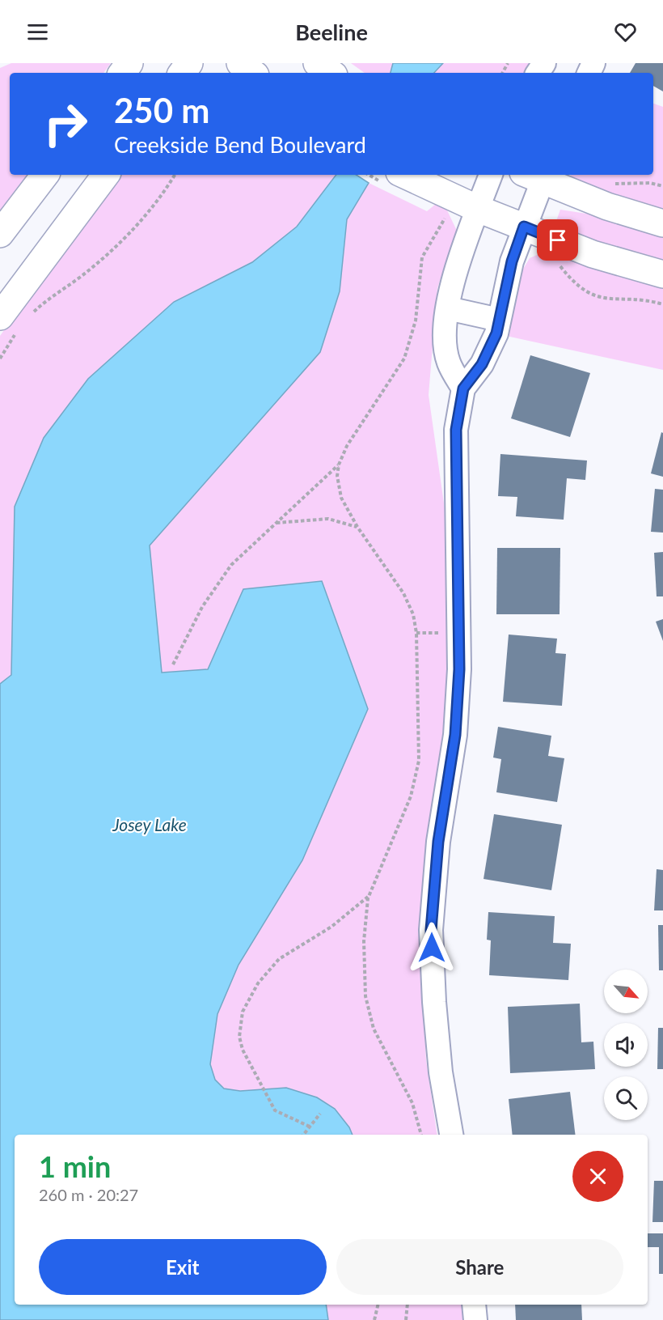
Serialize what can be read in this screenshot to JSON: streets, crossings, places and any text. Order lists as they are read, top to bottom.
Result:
{
  "water": ["Josey Lake"],
  "north": "bottom right",
  "page": {
    "header": "Beeline",
    "turn": ["250 m", "Creekside Bend Boulevard"],
    "heading": ["1 min", "260 m · 20:27"],
    "buttons": ["Exit", "Share"]
  }
}
